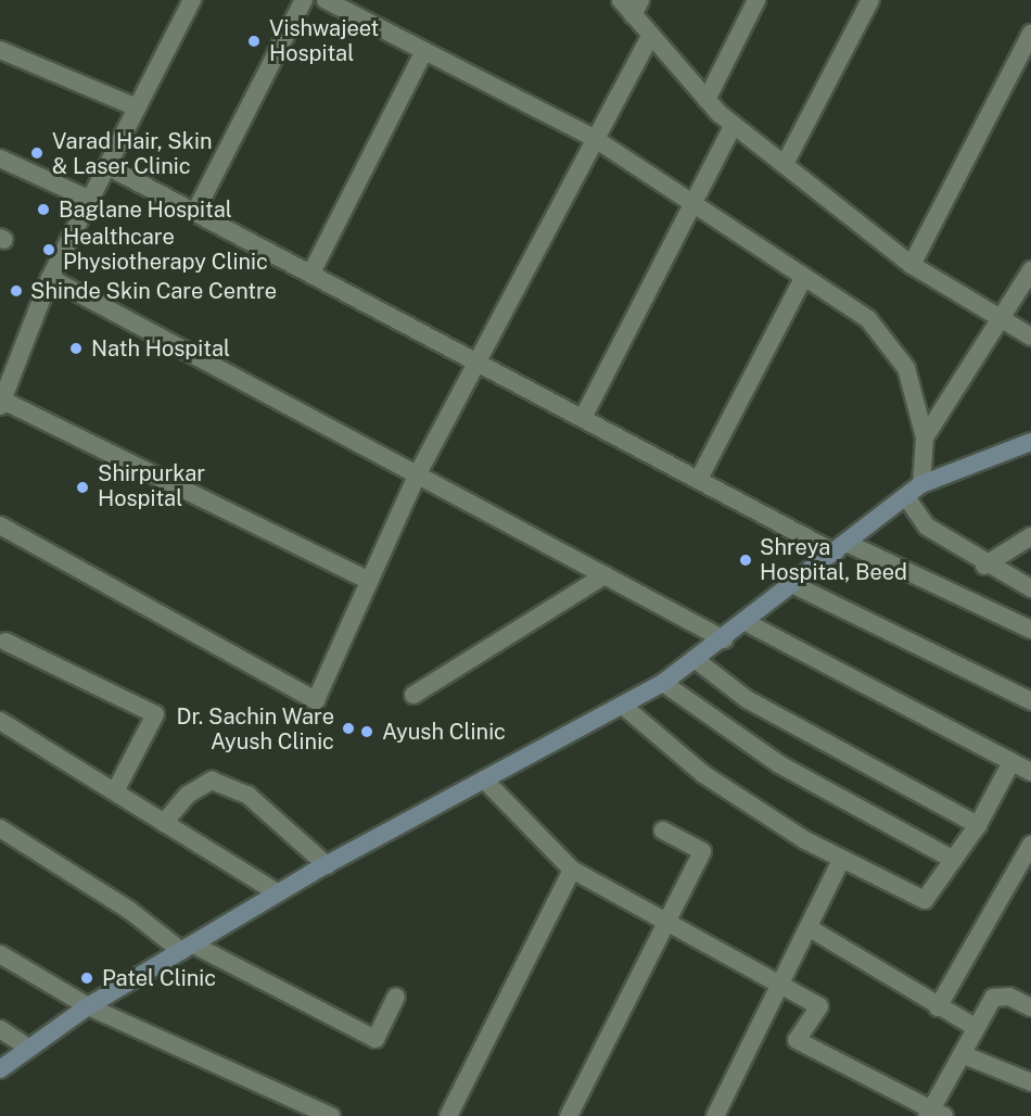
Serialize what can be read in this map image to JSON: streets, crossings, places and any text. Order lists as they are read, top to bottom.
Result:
{
  "places": [
    "Vishwajeet Hospital",
    "Varad Hair, Skin & Laser Clinic",
    "Baglane Hospital",
    "Healthcare Physiotherapy Clinic",
    "Shinde Skin Care Centre",
    "Nath Hospital",
    "Shirpurkar Hospital",
    "Shreya Hospital, Beed",
    "Dr. Sachin Ware Ayush Clinic",
    "Ayush Clinic",
    "Patel Clinic"
  ]
}
